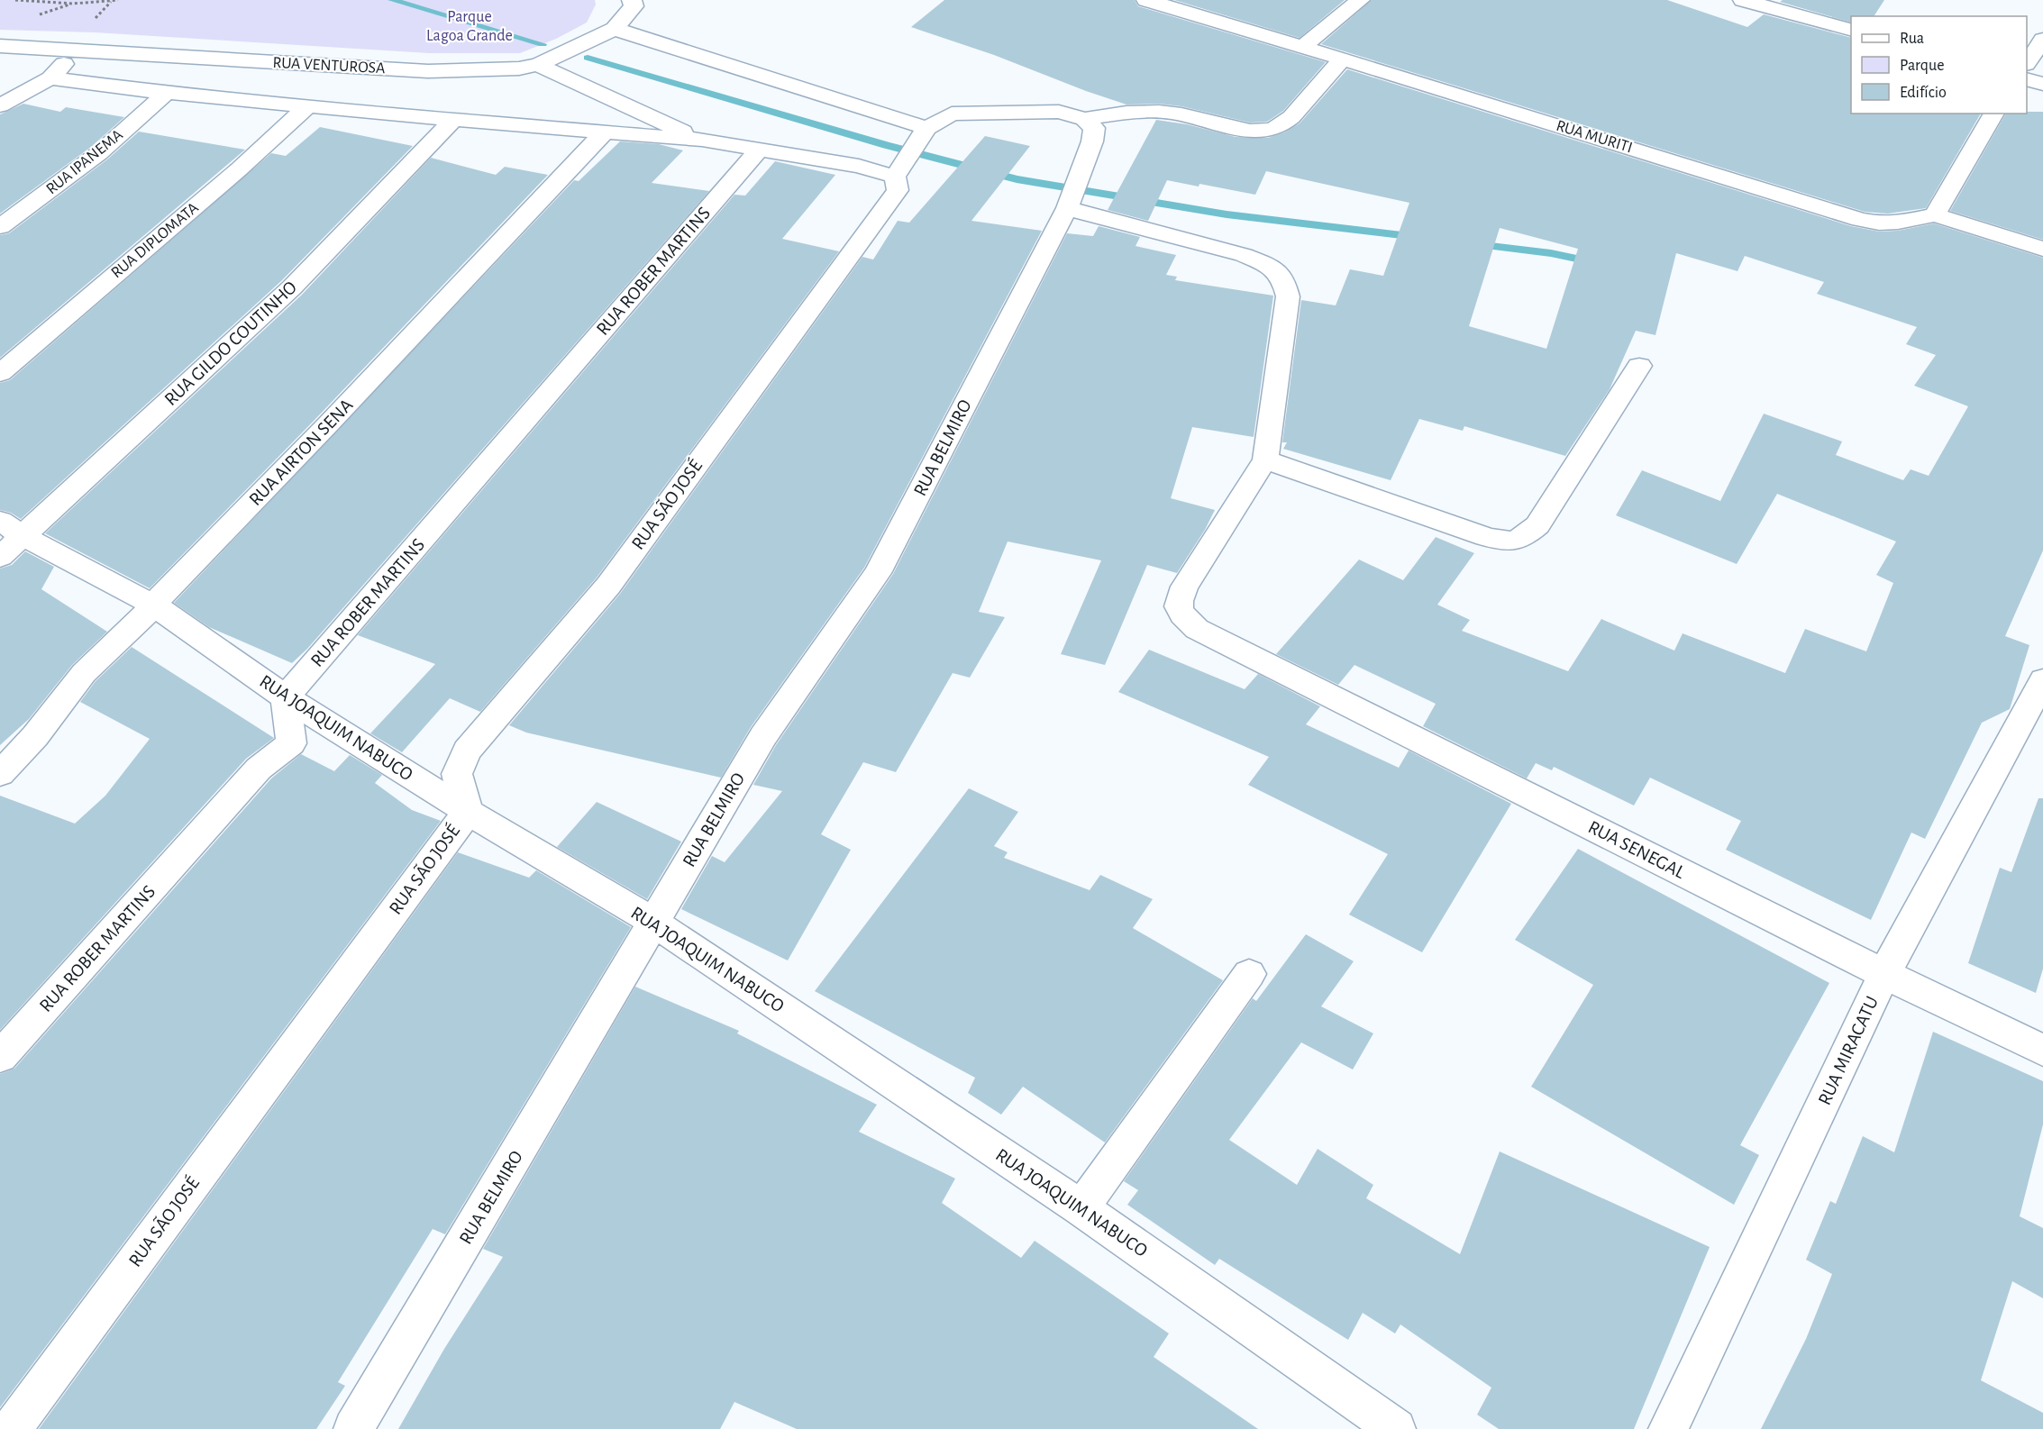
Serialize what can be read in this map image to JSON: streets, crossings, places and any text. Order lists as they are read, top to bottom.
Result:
{
  "streets": {
    "street": [
      "RUA VENTUROSA",
      "RUA MURITI",
      "RUA IPANEMA",
      "RUA DIPLOMATA",
      "RUA ROBER MARTINS",
      "RUA GILDO COUTINHO",
      "RUA BELMIRO",
      "RUA AIRTON SENA",
      "RUA SÃO JOSÉ",
      "RUA JOAQUIM NABUCO",
      "RUA SENEGAL",
      "RUA MIRACATU"
    ]
  },
  "crossings": [
    ["RUA ROBER MARTINS", "RUA JOAQUIM NABUCO"],
    ["RUA GILDO COUTINHO", "RUA JOAQUIM NABUCO"],
    ["RUA BELMIRO", "RUA JOAQUIM NABUCO"],
    ["RUA AIRTON SENA", "RUA JOAQUIM NABUCO"],
    ["RUA SÃO JOSÉ", "RUA JOAQUIM NABUCO"],
    ["RUA SENEGAL", "RUA MIRACATU"]
  ],
  "parks": ["Parque Lagoa Grande"],
  "legend": ["Rua", "Parque", "Edifício"]
}
